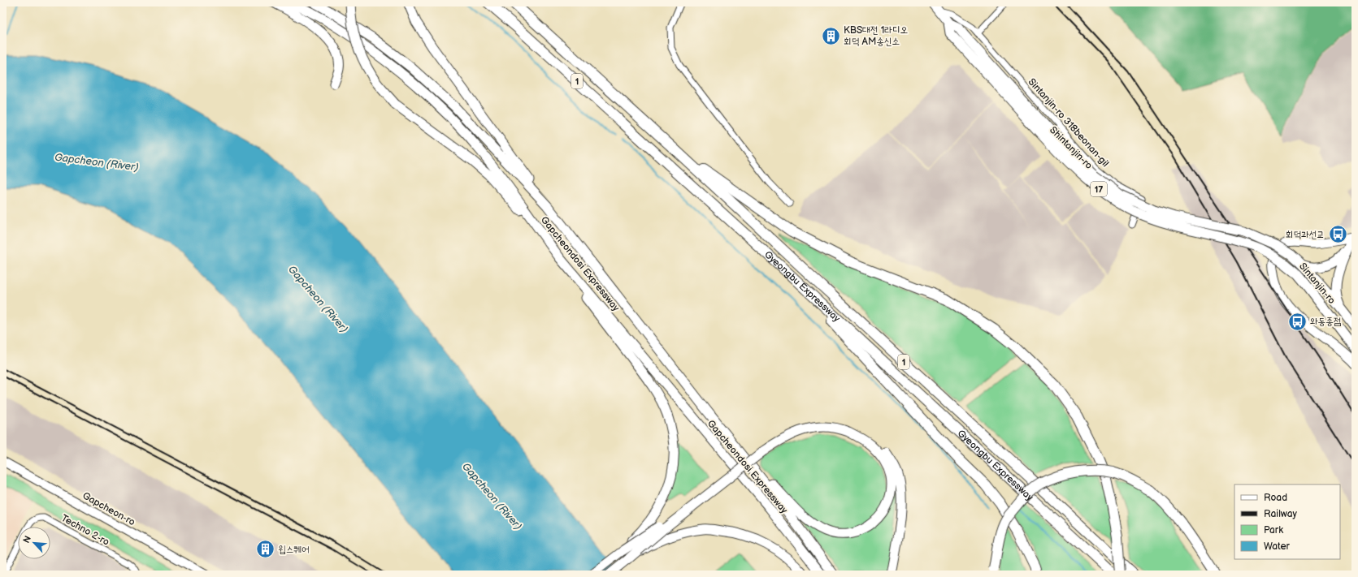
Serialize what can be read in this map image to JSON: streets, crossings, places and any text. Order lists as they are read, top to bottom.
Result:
{
  "streets": {
    "highway": ["1", "Gyeongbu Expressway"],
    "main road": [
      "Shintanjin-ro",
      "17",
      "Gapcheondosi Expressway",
      "Sintanjin-ro",
      "Gapcheon-ro"
    ],
    "street": ["Sintanjin-ro 318beonan-gil", "Techno 2-ro"]
  },
  "crossings": [
    ["Sintanjin-ro 318beonan-gil", "17"],
    ["Shintanjin-ro", "17"],
    ["Shintanjin-ro", "Sintanjin-ro"]
  ],
  "water": ["Gapcheon (River)"],
  "places": {
    "building": ["KBS대전 1라디오 회덕 AM송신소", "윕스퀘어"],
    "bus stop": ["회덕과선교", "와동종점"]
  },
  "legend": [
    "Road",
    "Railway",
    "Park",
    "Water"
  ],
  "north": "top left"
}
